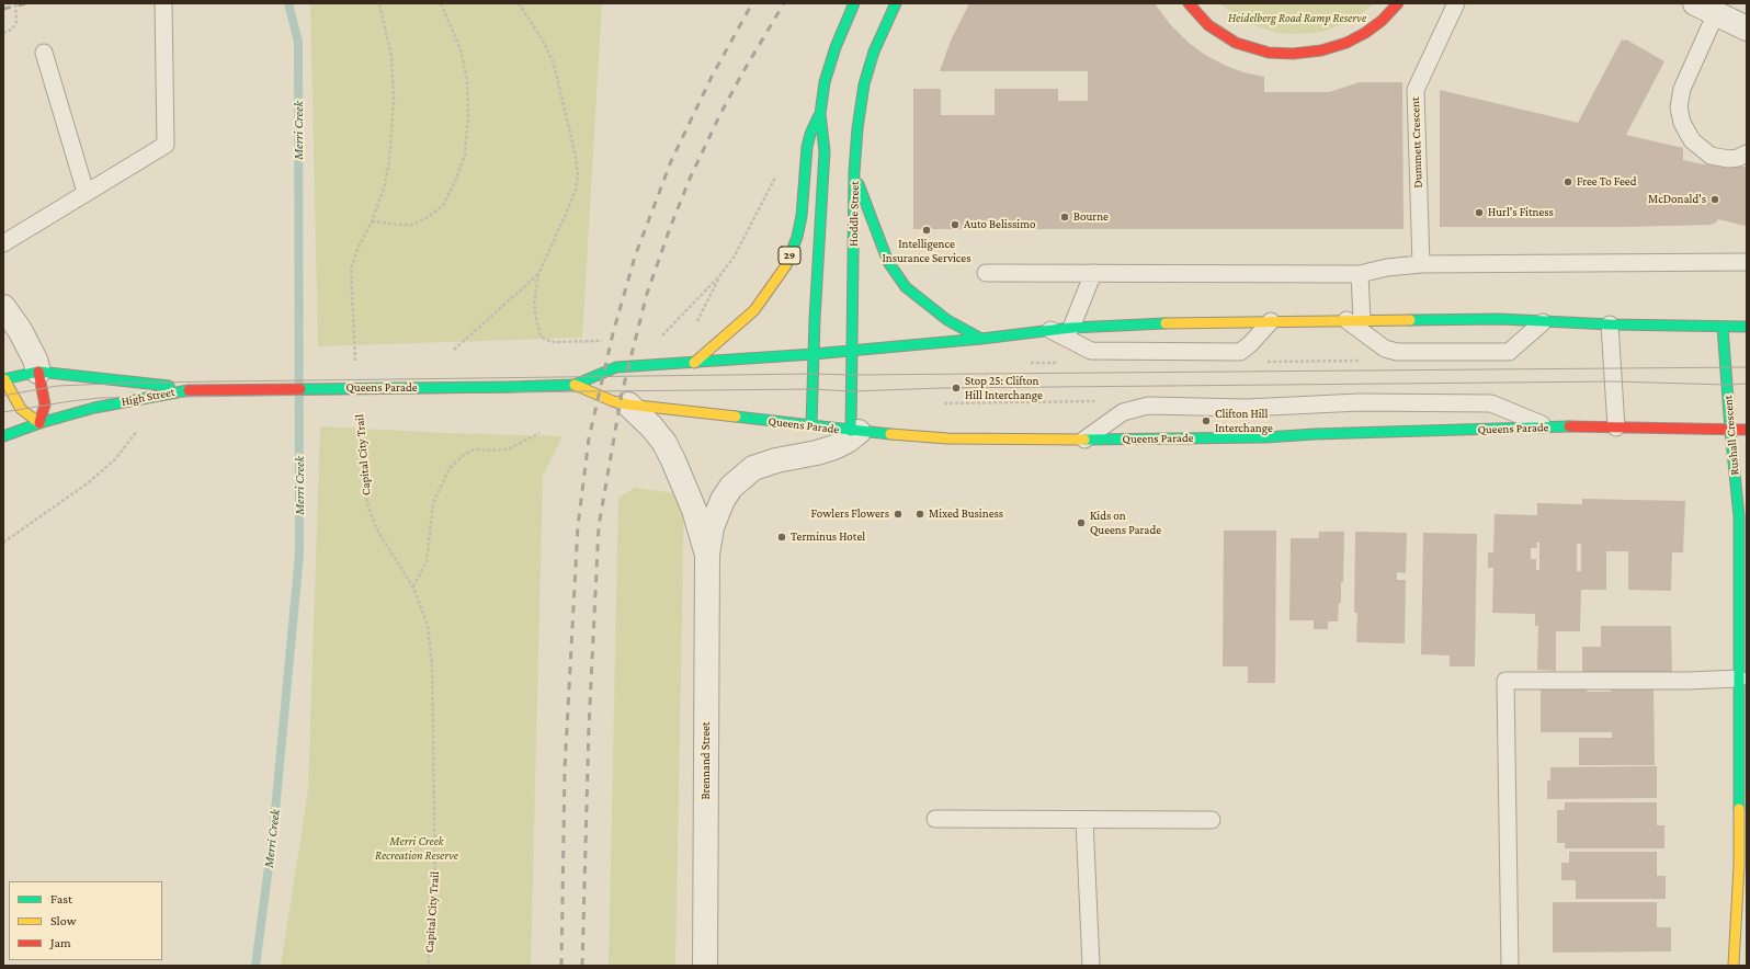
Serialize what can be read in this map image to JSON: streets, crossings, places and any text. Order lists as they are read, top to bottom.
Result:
{
  "streets": {
    "main road": [
      "Hoddle Street",
      "29",
      "Queens Parade",
      "High Street",
      "Rushall Crescent"
    ],
    "street": ["Brennand Street"],
    "lane": ["Dummett Crescent"],
    "path": ["Capital City Trail"]
  },
  "crossings": [
    ["Hoddle Street", "Queens Parade"],
    ["Hoddle Street", "Brennand Street"],
    ["29", "Queens Parade"],
    ["Queens Parade", "High Street"],
    ["Queens Parade", "Rushall Crescent"],
    ["Queens Parade", "Brennand Street"]
  ],
  "water": ["Merri Creek"],
  "parks": ["Heidelberg Road Ramp Reserve", "Merri Creek Recreation Reserve"],
  "places": [
    "Free To Feed",
    "McDonald's",
    "Hurl's Fitness",
    "Bourne",
    "Auto Belissimo",
    "Intelligence Insurance Services",
    "Stop 25: Clifton Hill Interchange",
    "Clifton Hill Interchange",
    "Fowlers Flowers",
    "Mixed Business",
    "Kids on Queens Parade",
    "Terminus Hotel"
  ],
  "legend": ["Fast", "Slow", "Jam"]
}
